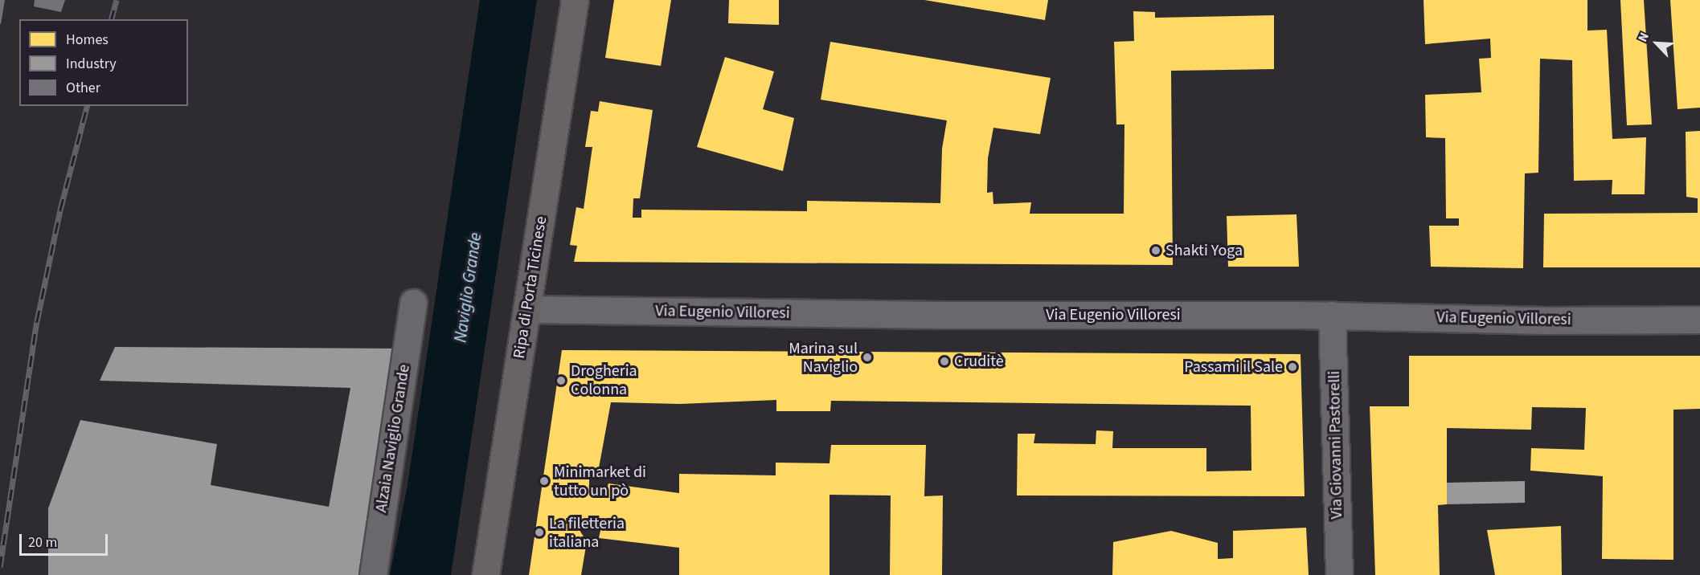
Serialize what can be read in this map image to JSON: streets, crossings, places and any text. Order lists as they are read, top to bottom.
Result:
{
  "streets": {
    "street": [
      "Ripa di Porta Ticinese",
      "Via Eugenio Villoresi",
      "Alzaia Naviglio Grande",
      "Via Giovanni Pastorelli"
    ]
  },
  "crossings": [
    ["Ripa di Porta Ticinese", "Via Eugenio Villoresi"],
    ["Via Eugenio Villoresi", "Via Giovanni Pastorelli"]
  ],
  "water": ["Naviglio Grande"],
  "places": [
    "Shakti Yoga",
    "Marina sul Naviglio",
    "Cruditè",
    "Passami il Sale",
    "Drogheria Colonna",
    "Minimarket di tutto un pò",
    "La filetteria italiana"
  ],
  "legend": ["Homes", "Industry", "Other"],
  "scale_bar": "20 m",
  "north": "top left"
}
